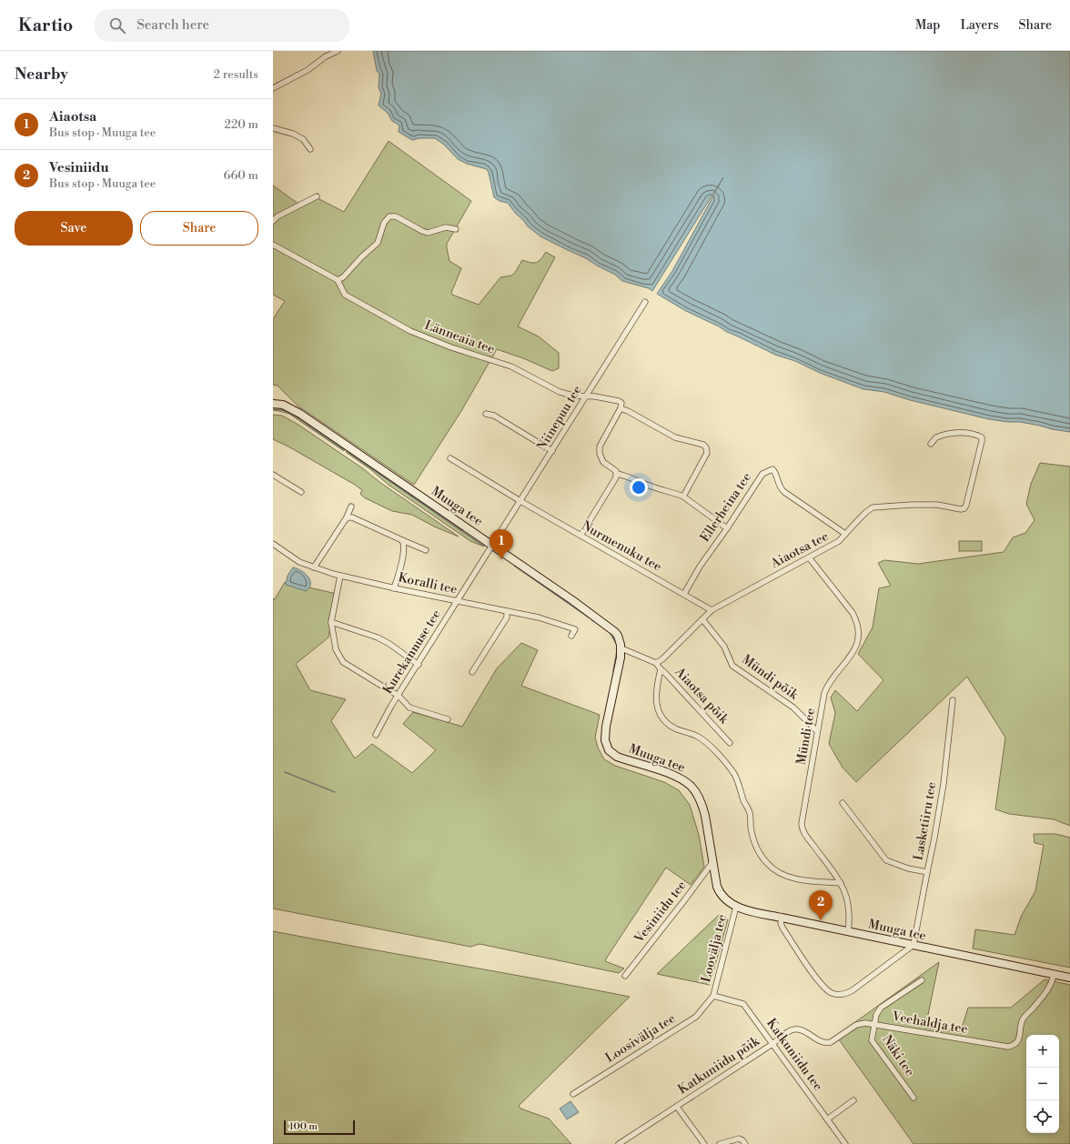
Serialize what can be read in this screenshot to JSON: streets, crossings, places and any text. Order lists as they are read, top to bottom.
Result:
{
  "streets": {
    "street": [
      "Länneaia tee",
      "Niinepuu tee",
      "Muuga tee",
      "Ellerheina tee",
      "Nurmenuku tee",
      "Aiaotsa tee",
      "Koralli tee",
      "Kurekannuse tee",
      "Mündi põik",
      "Aiaotsa põik",
      "Mündi tee",
      "Lasketiiru tee",
      "Vesiniidu tee",
      "Loovälja tee",
      "Veehaldja tee",
      "Loosivälja tee",
      "Katkuniidu tee",
      "Näki tee",
      "Katkuniidu põik"
    ]
  },
  "crossings": [
    ["Länneaia tee", "Niinepuu tee"],
    ["Niinepuu tee", "Muuga tee"],
    ["Niinepuu tee", "Nurmenuku tee"],
    ["Niinepuu tee", "Kurekannuse tee"],
    ["Muuga tee", "Kurekannuse tee"],
    ["Muuga tee", "Mündi tee"],
    ["Muuga tee", "Lasketiiru tee"],
    ["Muuga tee", "Vesiniidu tee"],
    ["Muuga tee", "Loovälja tee"],
    ["Muuga tee", "Veehaldja tee"],
    ["Ellerheina tee", "Nurmenuku tee"],
    ["Ellerheina tee", "Aiaotsa tee"],
    ["Nurmenuku tee", "Aiaotsa tee"],
    ["Aiaotsa tee", "Mündi põik"],
    ["Aiaotsa tee", "Aiaotsa põik"],
    ["Aiaotsa tee", "Mündi tee"],
    ["Koralli tee", "Kurekannuse tee"],
    ["Mündi põik", "Mündi tee"],
    ["Loovälja tee", "Loosivälja tee"],
    ["Loovälja tee", "Katkuniidu tee"],
    ["Veehaldja tee", "Katkuniidu tee"],
    ["Veehaldja tee", "Näki tee"],
    ["Veehaldja tee", "Katkuniidu põik"],
    ["Loosivälja tee", "Katkuniidu tee"],
    ["Katkuniidu tee", "Katkuniidu põik"]
  ],
  "scale_bar": "100 m",
  "page": {
    "header": "Kartio",
    "search": "Search here",
    "nav": ["Map", "Layers", "Share"],
    "heading": ["Nearby", "2 results"],
    "list": [
      {
        "mark": "1",
        "name": "Aiaotsa",
        "note": "Bus stop · Muuga tee",
        "value": "220 m"
      },
      {
        "mark": "2",
        "name": "Vesiniidu",
        "note": "Bus stop · Muuga tee",
        "value": "660 m"
      }
    ],
    "buttons": ["Save", "Share"],
    "pins": ["1", "2"],
    "map_buttons": ["+", "−"],
    "scale": "100 m"
  }
}
